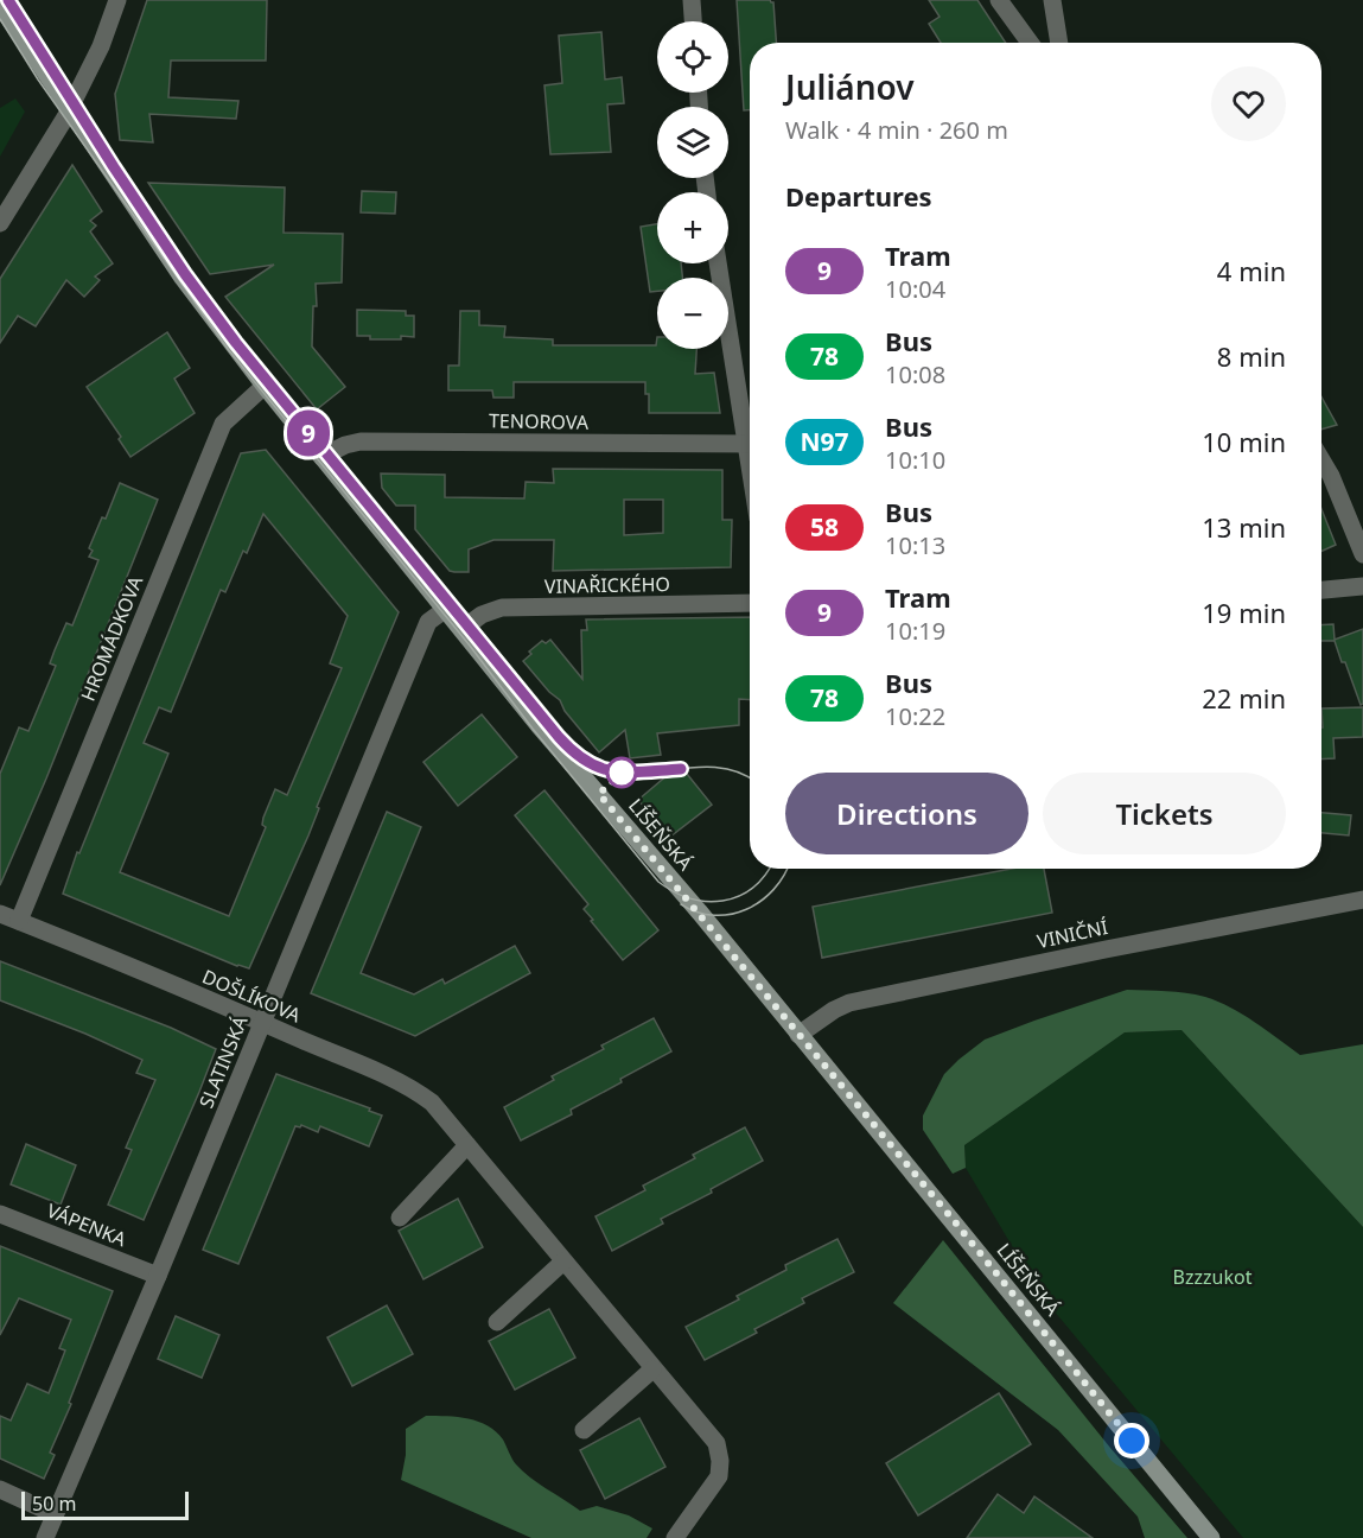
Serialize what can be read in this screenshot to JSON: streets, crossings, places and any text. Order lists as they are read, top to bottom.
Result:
{
  "streets": {
    "street": [
      "TENOROVA",
      "VINAŘICKÉHO",
      "HROMÁDKOVA",
      "LÍŠEŇSKÁ",
      "VINIČNÍ",
      "DOŠLÍKOVA",
      "SLATINSKÁ",
      "VÁPENKA"
    ]
  },
  "crossings": [
    ["TENOROVA", "LÍŠEŇSKÁ"],
    ["VINAŘICKÉHO", "LÍŠEŇSKÁ"],
    ["HROMÁDKOVA", "LÍŠEŇSKÁ"],
    ["HROMÁDKOVA", "DOŠLÍKOVA"],
    ["LÍŠEŇSKÁ", "VINIČNÍ"],
    ["LÍŠEŇSKÁ", "SLATINSKÁ"],
    ["DOŠLÍKOVA", "SLATINSKÁ"],
    ["SLATINSKÁ", "VÁPENKA"]
  ],
  "parks": ["Bzzzukot"],
  "lines": ["tram line 9"],
  "scale_bar": "50 m",
  "page": {
    "on_map": "9",
    "map_buttons": ["+", "−"],
    "heading": [
      ["Juliánov", "Walk · 4 min · 260 m"],
      "Departures"
    ],
    "list": [
      {
        "mark": "9",
        "name": "Tram",
        "note": "10:04",
        "value": "4 min"
      },
      {
        "mark": "78",
        "name": "Bus",
        "note": "10:08",
        "value": "8 min"
      },
      {
        "mark": "N97",
        "name": "Bus",
        "note": "10:10",
        "value": "10 min"
      },
      {
        "mark": "58",
        "name": "Bus",
        "note": "10:13",
        "value": "13 min"
      },
      {
        "mark": "9",
        "name": "Tram",
        "note": "10:19",
        "value": "19 min"
      },
      {
        "mark": "78",
        "name": "Bus",
        "note": "10:22",
        "value": "22 min"
      }
    ],
    "buttons": ["Directions", "Tickets"],
    "scale": "50 m"
  }
}
